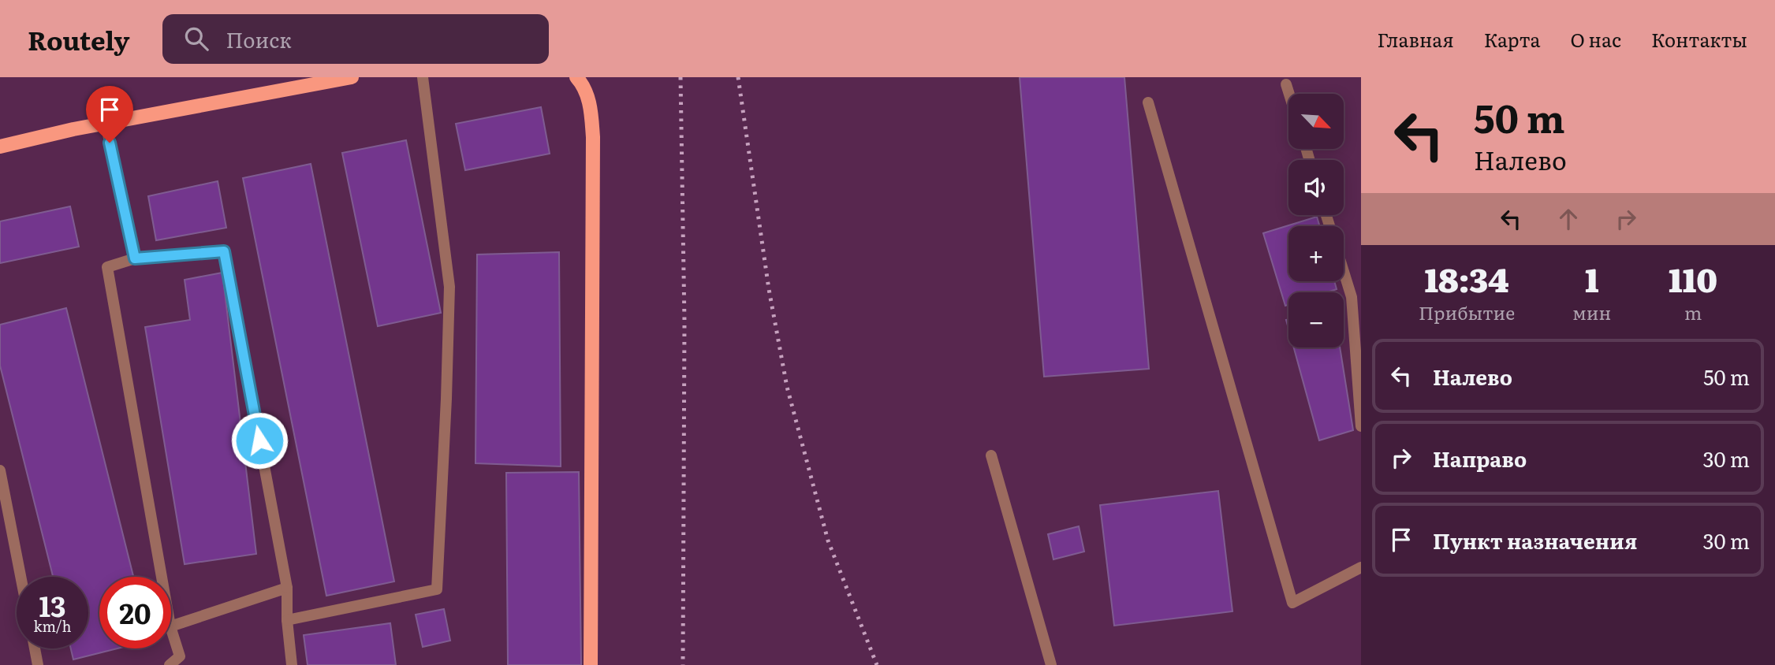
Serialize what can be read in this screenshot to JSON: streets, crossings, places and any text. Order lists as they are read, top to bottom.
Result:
{
  "north": "bottom right",
  "page": {
    "header": "Routely",
    "search": "Поиск",
    "nav": [
      "Главная",
      "Карта",
      "О нас",
      "Контакты"
    ],
    "turn": ["50 m", "Налево"],
    "map_buttons": ["+", "−"],
    "eta": [
      "18:34",
      "Прибытие",
      "1",
      "мин",
      "110",
      "m"
    ],
    "list": [
      {
        "name": "Налево",
        "value": "50 m"
      },
      {
        "name": "Направо",
        "value": "30 m"
      },
      {
        "name": "Пункт назначения",
        "value": "30 m"
      }
    ],
    "speed": "13 km/h",
    "limit": "20"
  }
}
